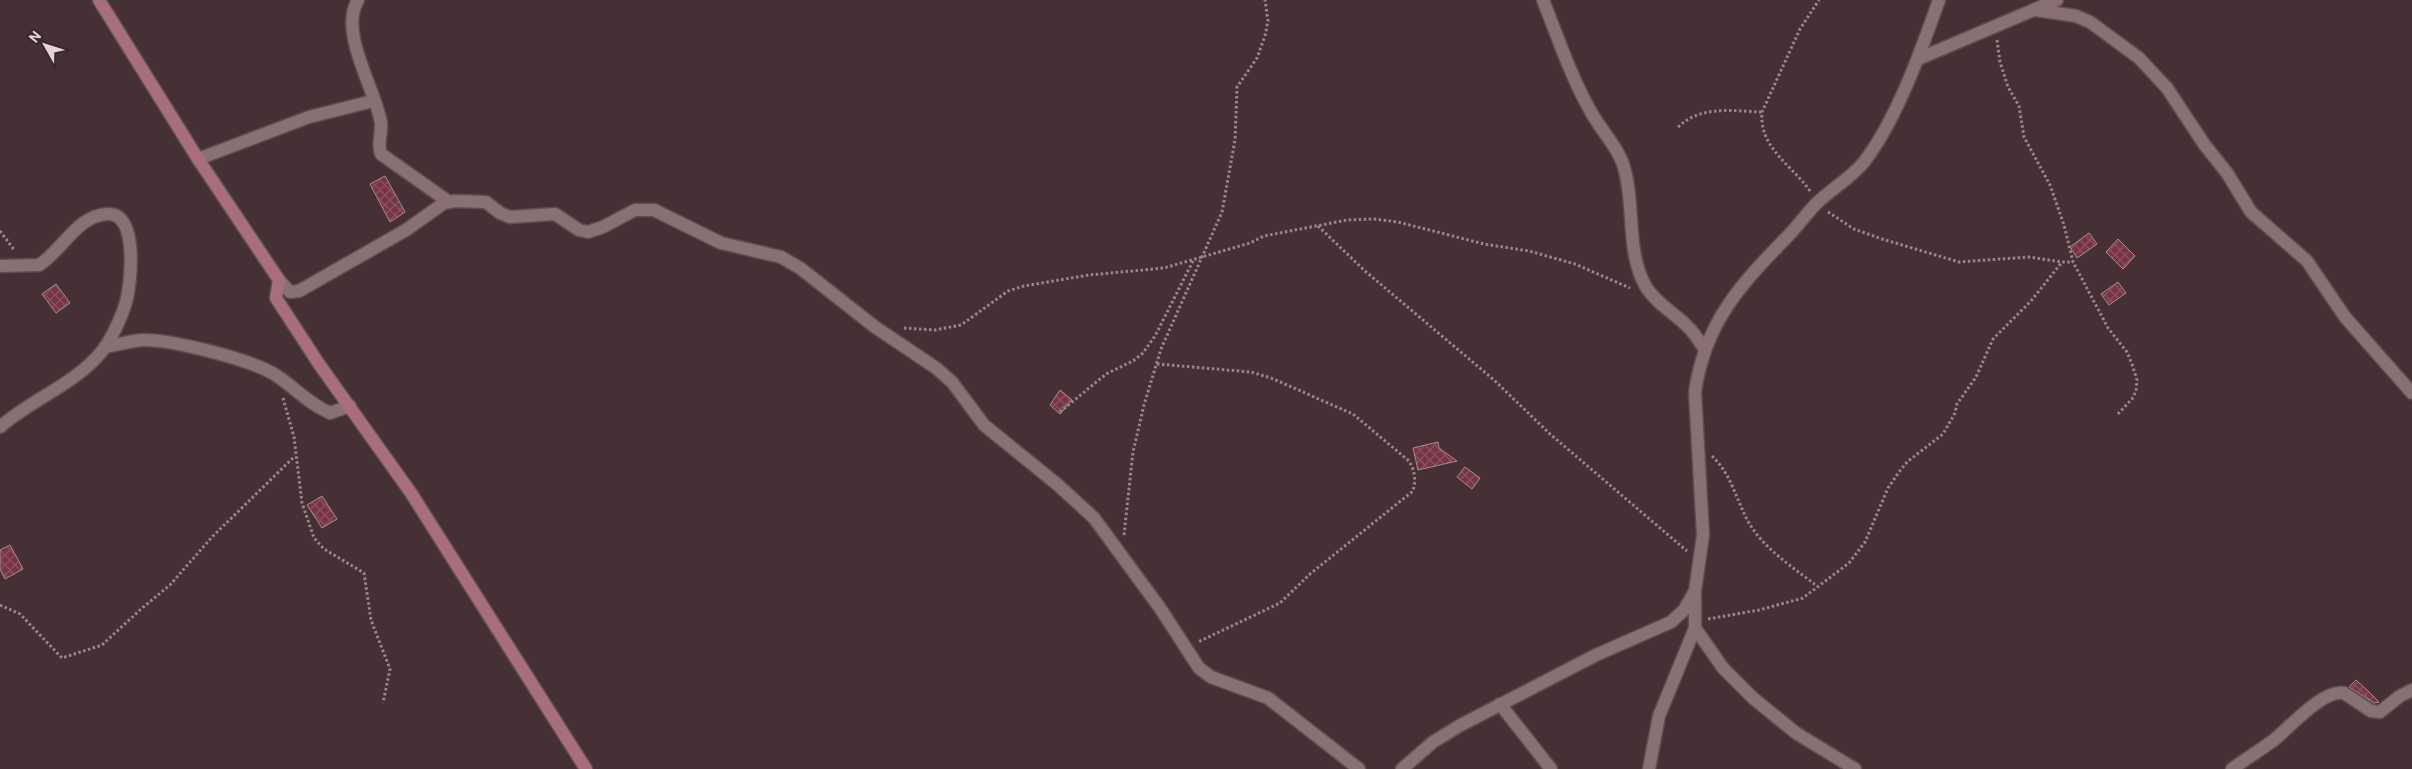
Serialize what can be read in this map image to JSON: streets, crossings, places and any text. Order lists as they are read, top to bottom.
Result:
{
  "north": "top left"
}
